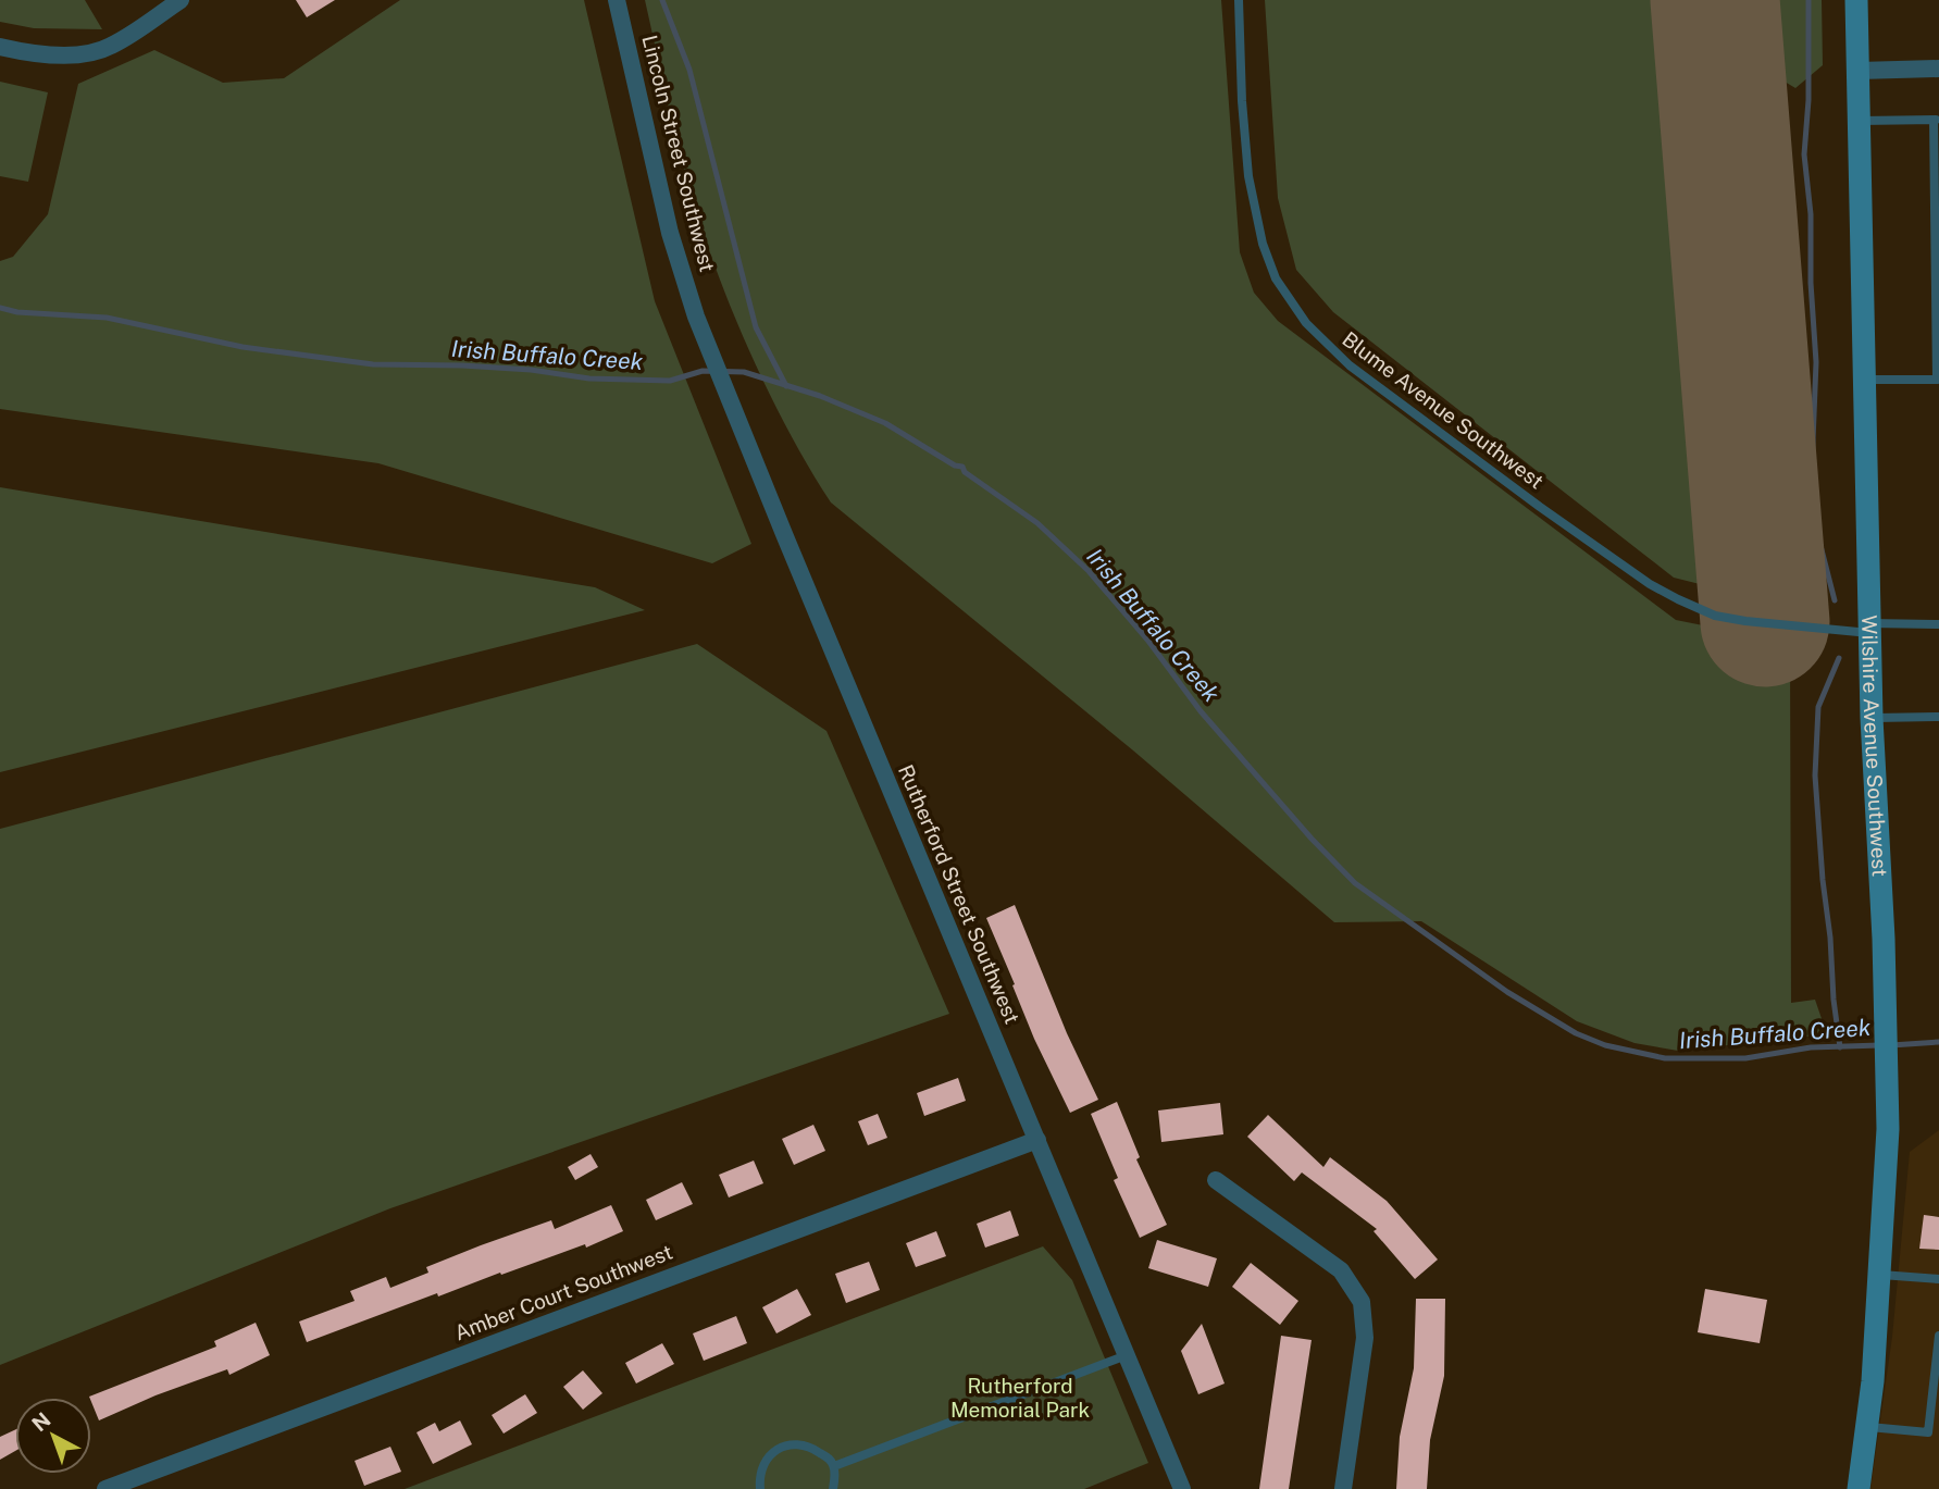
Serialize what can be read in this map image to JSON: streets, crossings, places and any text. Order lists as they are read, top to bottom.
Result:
{
  "streets": {
    "street": [
      "Lincoln Street Southwest",
      "Wilshire Avenue Southwest",
      "Rutherford Street Southwest",
      "Amber Court Southwest"
    ],
    "lane": ["Blume Avenue Southwest"]
  },
  "crossings": [
    ["Lincoln Street Southwest", "Rutherford Street Southwest"],
    ["Blume Avenue Southwest", "Wilshire Avenue Southwest"],
    ["Rutherford Street Southwest", "Amber Court Southwest"]
  ],
  "water": ["Irish Buffalo Creek"],
  "parks": ["Rutherford Memorial Park"],
  "north": "top left"
}
